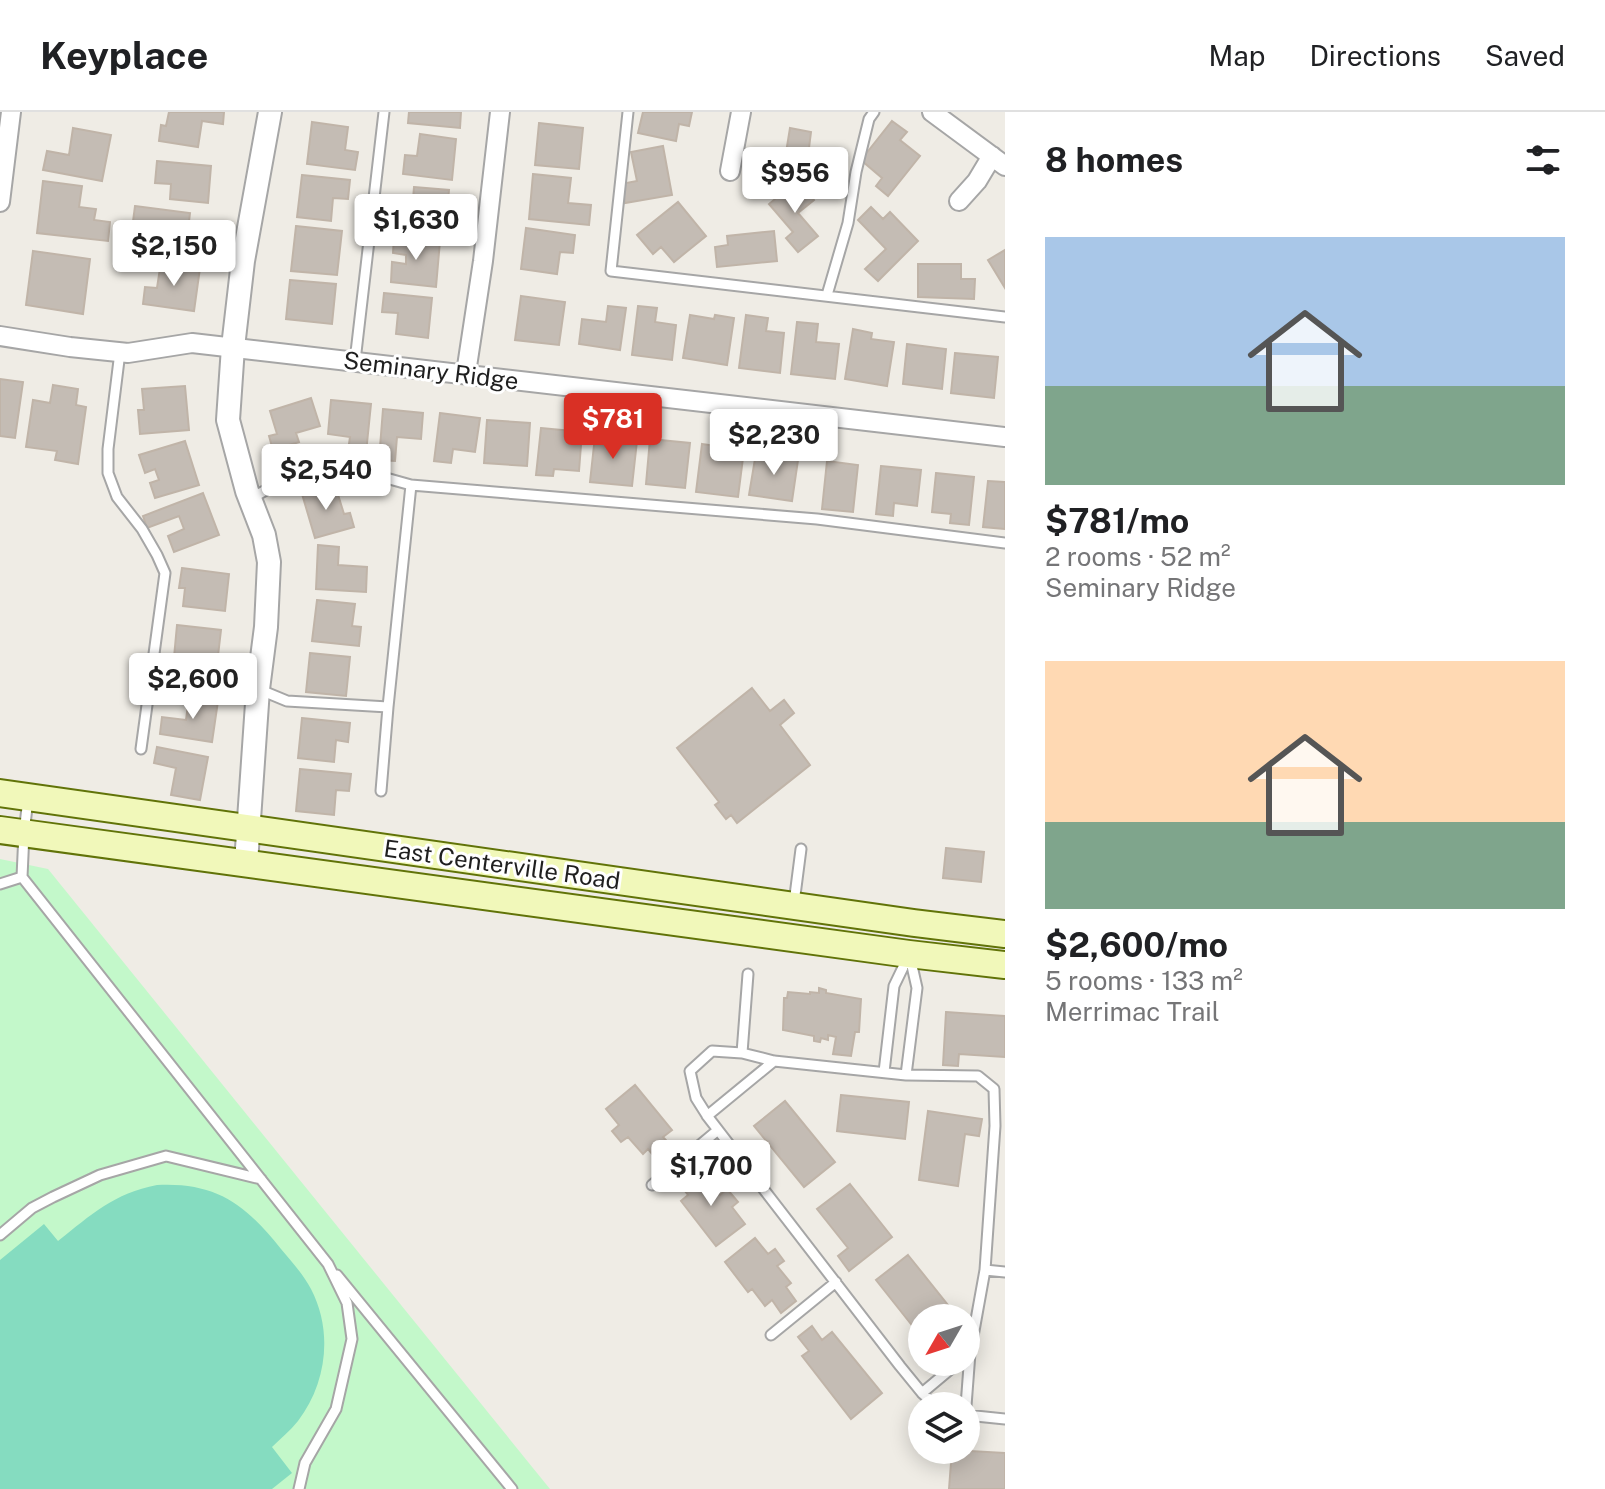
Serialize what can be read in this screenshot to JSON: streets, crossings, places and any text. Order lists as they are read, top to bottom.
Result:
{
  "streets": {
    "main road": ["East Centerville Road"],
    "street": ["Seminary Ridge"]
  },
  "north": "bottom left",
  "page": {
    "header": "Keyplace",
    "nav": ["Map", "Directions", "Saved"],
    "heading": "8 homes",
    "price": [
      "$956",
      "$1,630",
      "$2,150",
      "$781",
      "$2,230",
      "$2,540",
      "$2,600",
      "$1,700"
    ],
    "list": [
      {
        "name": "$781/mo",
        "note": "2 rooms · 52 m² · Seminary Ridge"
      },
      {
        "name": "$2,600/mo",
        "note": "5 rooms · 133 m² · Merrimac Trail"
      }
    ]
  }
}
